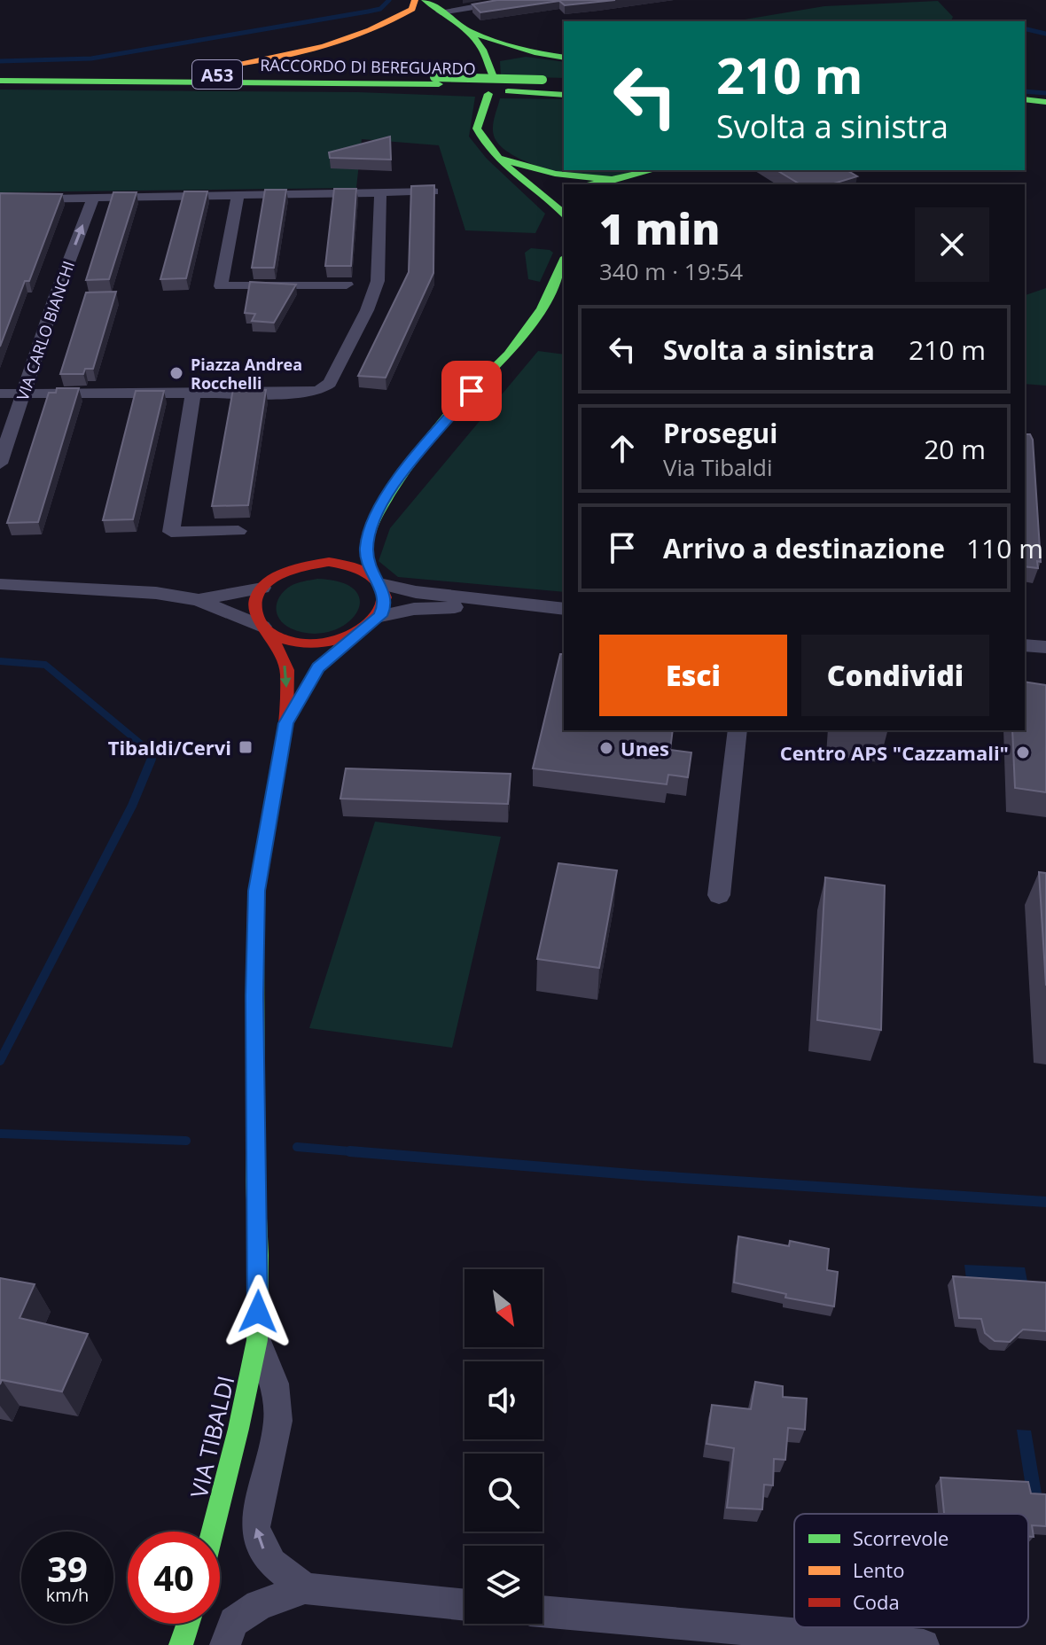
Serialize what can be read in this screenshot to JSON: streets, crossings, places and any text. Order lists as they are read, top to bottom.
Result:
{
  "streets": {
    "main road": ["RACCORDO DI BEREGUARDO", "A53", "VIA TIBALDI"],
    "street": ["VIA CARLO BIANCHI"]
  },
  "one_way": ["VIA CARLO BIANCHI"],
  "places": {
    "other": ["Piazza Andrea Rocchelli", "Unes", "Centro APS \"Cazzamali\""],
    "transit": ["Tibaldi/Cervi"]
  },
  "legend": ["Scorrevole", "Lento", "Coda"],
  "north": "bottom right",
  "page": {
    "turn": ["210 m", "Svolta a sinistra"],
    "heading": ["1 min", "340 m · 19:54"],
    "list": [
      {
        "name": "Svolta a sinistra",
        "value": "210 m"
      },
      {
        "name": "Prosegui",
        "note": "Via Tibaldi",
        "value": "20 m"
      },
      {
        "name": "Arrivo a destinazione",
        "value": "110 m"
      }
    ],
    "buttons": ["Esci", "Condividi"],
    "speed": "39 km/h",
    "limit": "40"
  }
}
